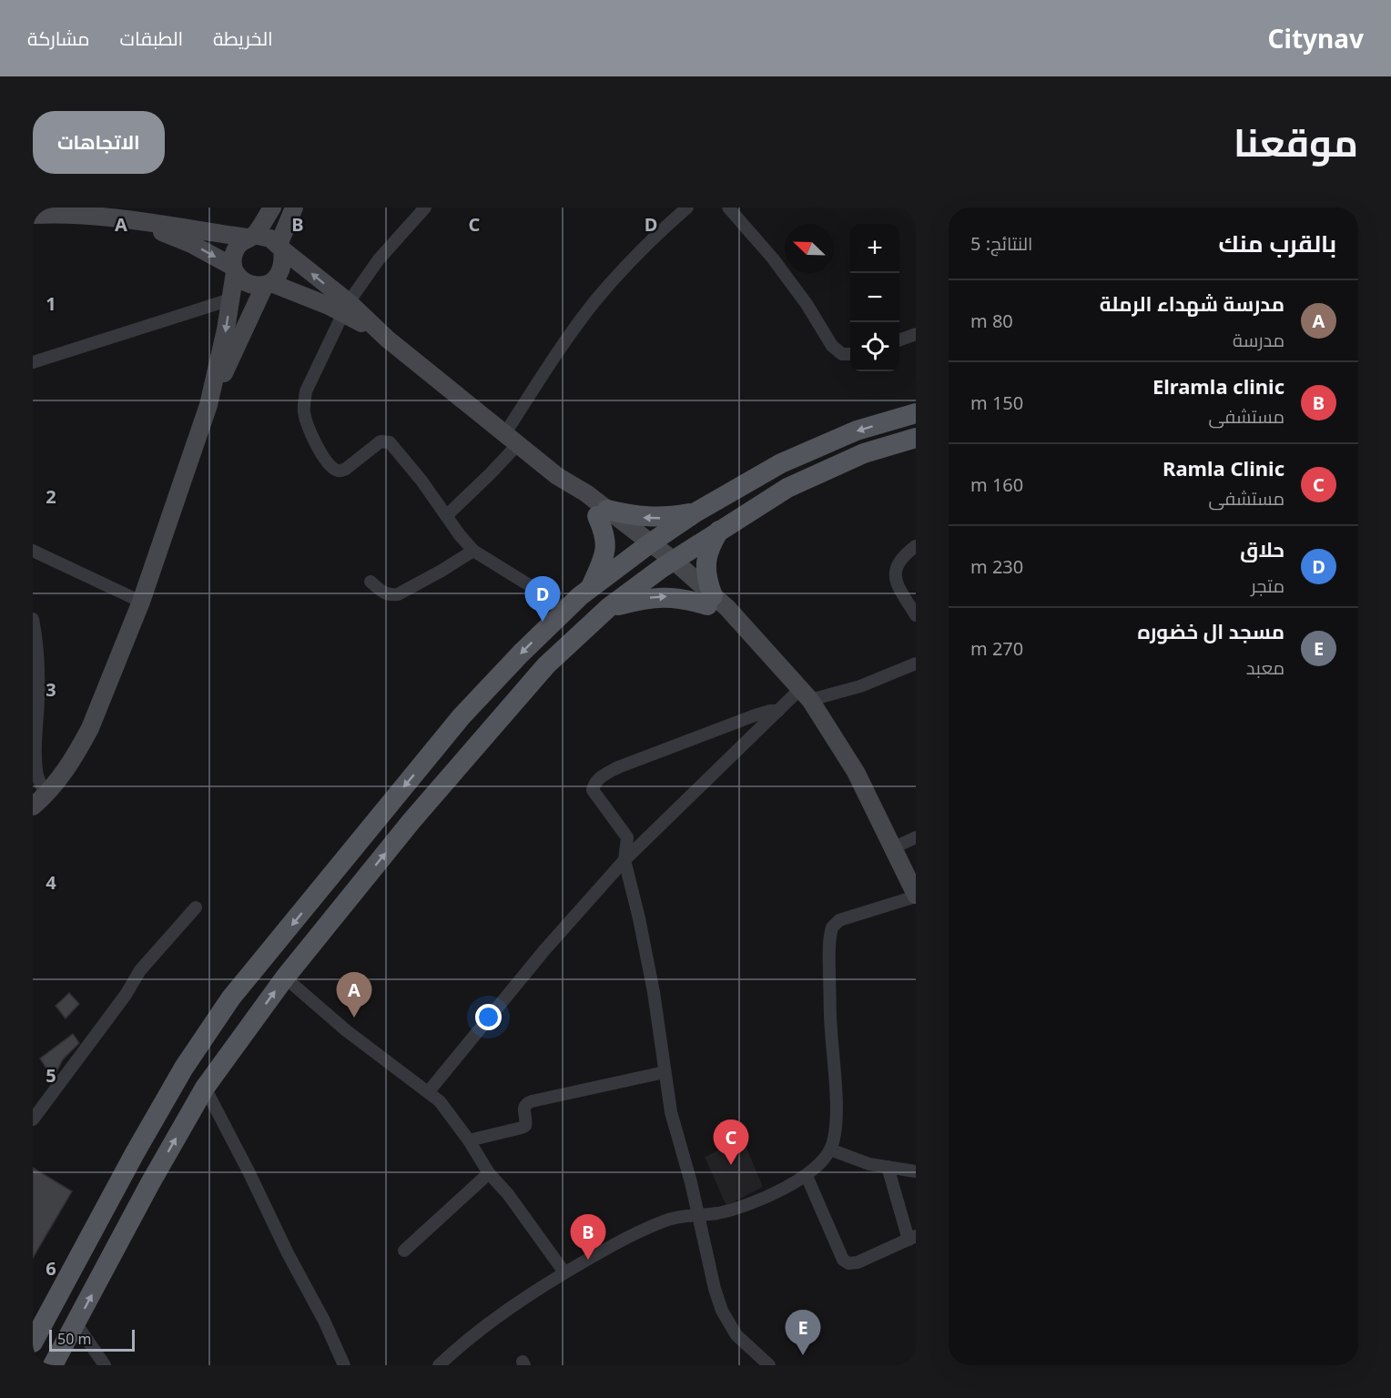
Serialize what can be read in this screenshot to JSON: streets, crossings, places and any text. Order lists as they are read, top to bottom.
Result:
{
  "scale_bar": "50 m",
  "north": "top left",
  "page": {
    "header": "Citynav",
    "nav": ["الخريطة", "الطبقات", "مشاركة"],
    "title": "موقعنا",
    "buttons": "الاتجاهات",
    "heading": ["بالقرب منك", "النتائج: 5"],
    "map_buttons": ["+", "−"],
    "list": [
      {
        "mark": "A",
        "name": "مدرسة شهداء الرملة",
        "note": "مدرسة",
        "value": "80 m"
      },
      {
        "mark": "B",
        "name": "Elramla clinic",
        "note": "مستشفى",
        "value": "150 m"
      },
      {
        "mark": "C",
        "name": "Ramla Clinic",
        "note": "مستشفى",
        "value": "160 m"
      },
      {
        "mark": "D",
        "name": "حلاق",
        "note": "متجر",
        "value": "230 m"
      },
      {
        "mark": "E",
        "name": "مسجد ال خضوره",
        "note": "معبد",
        "value": "270 m"
      }
    ],
    "pins": [
      "D",
      "A",
      "C",
      "B",
      "E"
    ],
    "scale": "50 m"
  },
  "grid": {
    "columns": [
      "A",
      "B",
      "C",
      "D"
    ],
    "rows": [
      "1",
      "2",
      "3",
      "4",
      "5",
      "6"
    ]
  }
}
